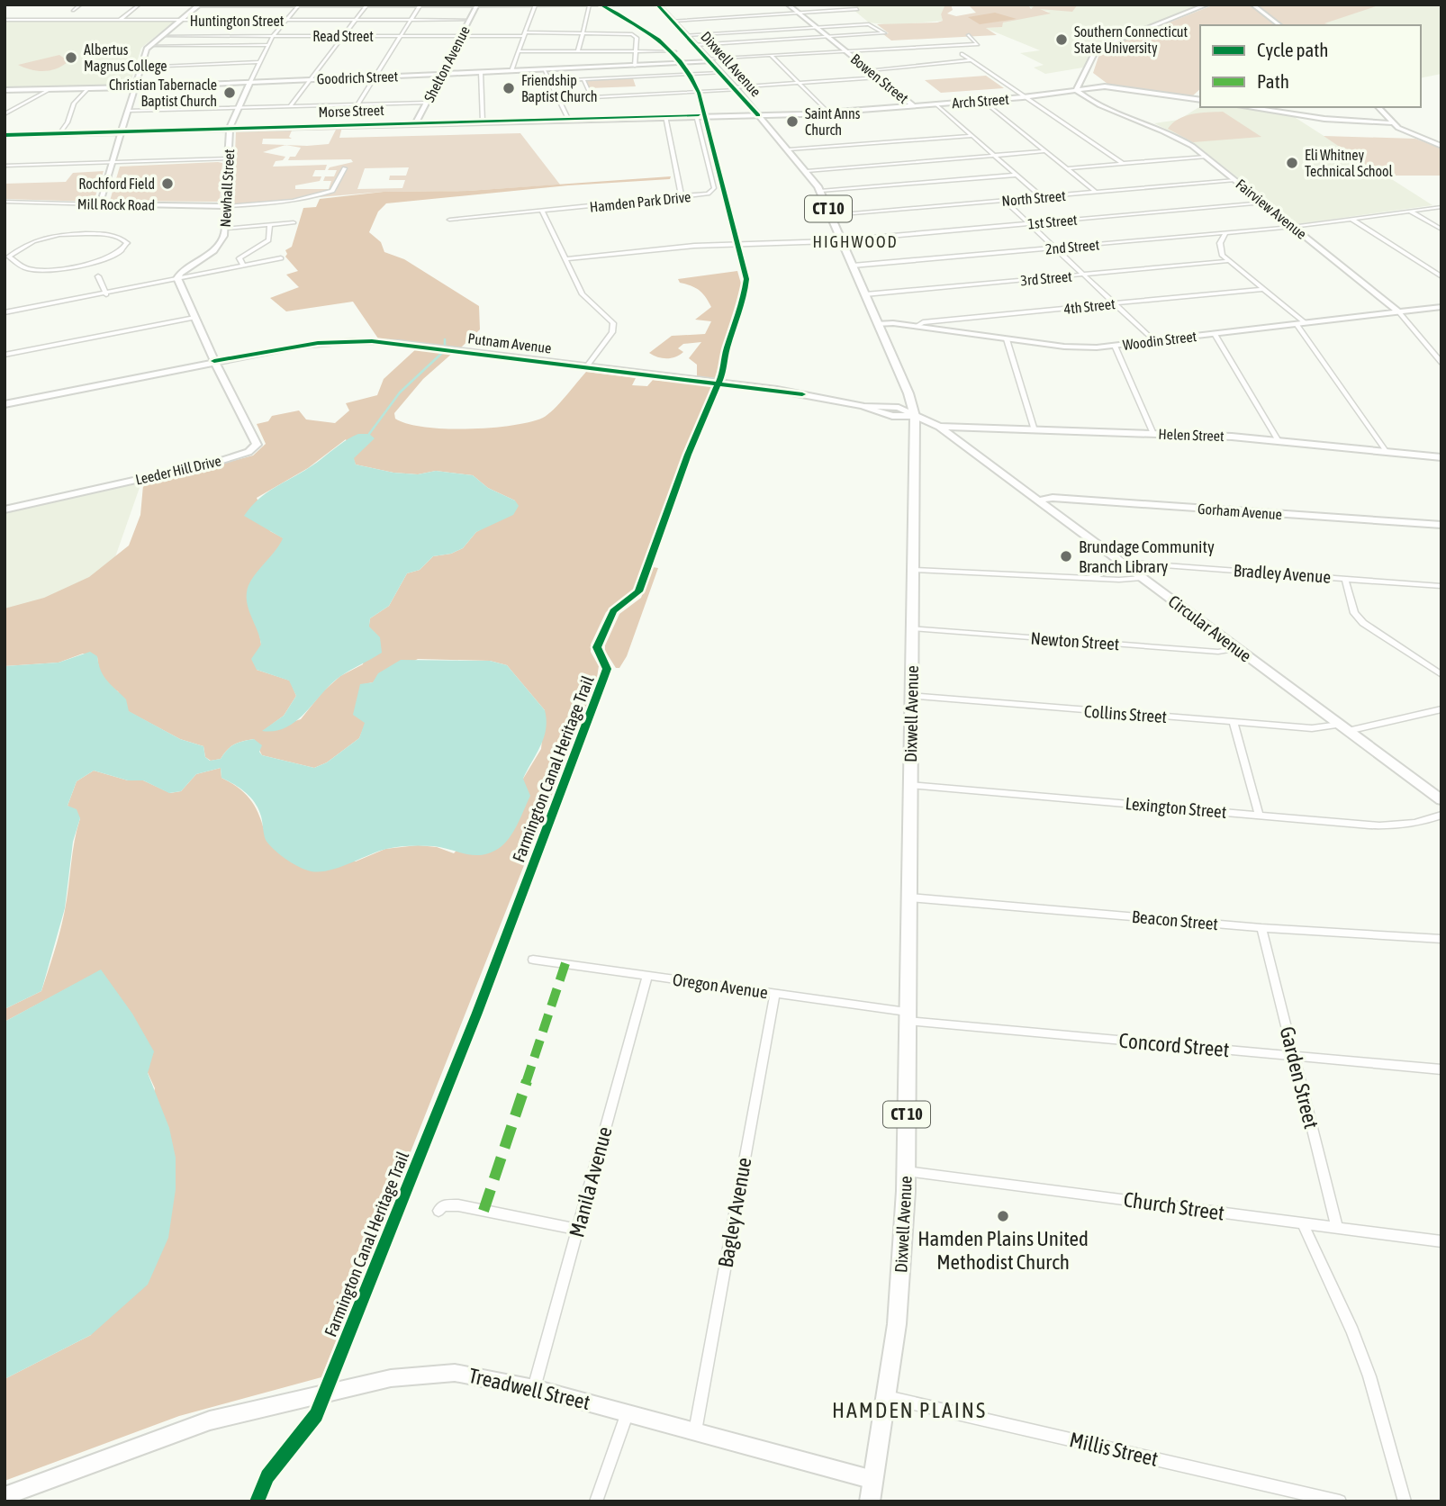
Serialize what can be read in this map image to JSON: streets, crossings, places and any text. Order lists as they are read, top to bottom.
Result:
{
  "streets": {
    "main road": [
      "Dixwell Avenue",
      "Goodrich Street",
      "Morse Street",
      "CT 10",
      "Putnam Avenue"
    ],
    "street": [
      "Huntington Street",
      "Read Street",
      "Shelton Avenue",
      "Bowen Street",
      "Arch Street",
      "Newhall Street",
      "North Street",
      "Hamden Park Drive",
      "Mill Rock Road",
      "Fairview Avenue",
      "1st Street",
      "2nd Street",
      "3rd Street",
      "4th Street",
      "Woodin Street",
      "Helen Street",
      "Leeder Hill Drive",
      "Gorham Avenue",
      "Bradley Avenue",
      "Circular Avenue",
      "Newton Street",
      "Collins Street",
      "Lexington Street",
      "Beacon Street",
      "Oregon Avenue",
      "Concord Street",
      "Garden Street",
      "Manila Avenue",
      "Church Street",
      "Bagley Avenue",
      "Treadwell Street",
      "Millis Street"
    ],
    "cycle path": ["Farmington Canal Heritage Trail"]
  },
  "crossings": [
    ["Huntington Street", "Shelton Avenue"],
    ["Huntington Street", "Newhall Street"],
    ["Read Street", "Shelton Avenue"],
    ["Read Street", "Newhall Street"],
    ["Shelton Avenue", "Goodrich Street"],
    ["Shelton Avenue", "Morse Street"],
    ["Dixwell Avenue", "Goodrich Street"],
    ["Dixwell Avenue", "Arch Street"],
    ["Dixwell Avenue", "Morse Street"],
    ["Dixwell Avenue", "North Street"],
    ["Dixwell Avenue", "1st Street"],
    ["Dixwell Avenue", "2nd Street"],
    ["Dixwell Avenue", "3rd Street"],
    ["Dixwell Avenue", "Woodin Street"],
    ["Dixwell Avenue", "Putnam Avenue"],
    ["Dixwell Avenue", "Circular Avenue"],
    ["Dixwell Avenue", "Newton Street"],
    ["Dixwell Avenue", "Collins Street"],
    ["Dixwell Avenue", "Lexington Street"],
    ["Dixwell Avenue", "Beacon Street"],
    ["Dixwell Avenue", "Oregon Avenue"],
    ["Dixwell Avenue", "Concord Street"],
    ["Dixwell Avenue", "Church Street"],
    ["Dixwell Avenue", "Treadwell Street"],
    ["Dixwell Avenue", "Millis Street"],
    ["Goodrich Street", "Newhall Street"],
    ["Bowen Street", "Arch Street"],
    ["Arch Street", "Morse Street"],
    ["Arch Street", "Fairview Avenue"],
    ["Morse Street", "Newhall Street"],
    ["Morse Street", "Hamden Park Drive"],
    ["Newhall Street", "Mill Rock Road"],
    ["North Street", "Fairview Avenue"],
    ["Fairview Avenue", "1st Street"],
    ["Fairview Avenue", "2nd Street"],
    ["Fairview Avenue", "Woodin Street"],
    ["4th Street", "Woodin Street"],
    ["Putnam Avenue", "Leeder Hill Drive"],
    ["Putnam Avenue", "Circular Avenue"],
    ["Helen Street", "Circular Avenue"],
    ["Gorham Avenue", "Circular Avenue"],
    ["Bradley Avenue", "Circular Avenue"],
    ["Circular Avenue", "Newton Street"],
    ["Circular Avenue", "Collins Street"],
    ["Beacon Street", "Garden Street"],
    ["Oregon Avenue", "Concord Street"],
    ["Oregon Avenue", "Manila Avenue"],
    ["Oregon Avenue", "Bagley Avenue"],
    ["Concord Street", "Garden Street"],
    ["Garden Street", "Church Street"],
    ["Manila Avenue", "Treadwell Street"],
    ["Bagley Avenue", "Treadwell Street"]
  ],
  "districts": ["HIGHWOOD", "HAMDEN PLAINS"],
  "places": [
    "Southern Connecticut State University",
    "Albertus Magnus College",
    "Friendship Baptist Church",
    "Christian Tabernacle Baptist Church",
    "Saint Anns Church",
    "Eli Whitney Technical School",
    "Rochford Field",
    "Brundage Community Branch Library",
    "Hamden Plains United Methodist Church"
  ],
  "legend": ["Cycle path", "Path"]
}
